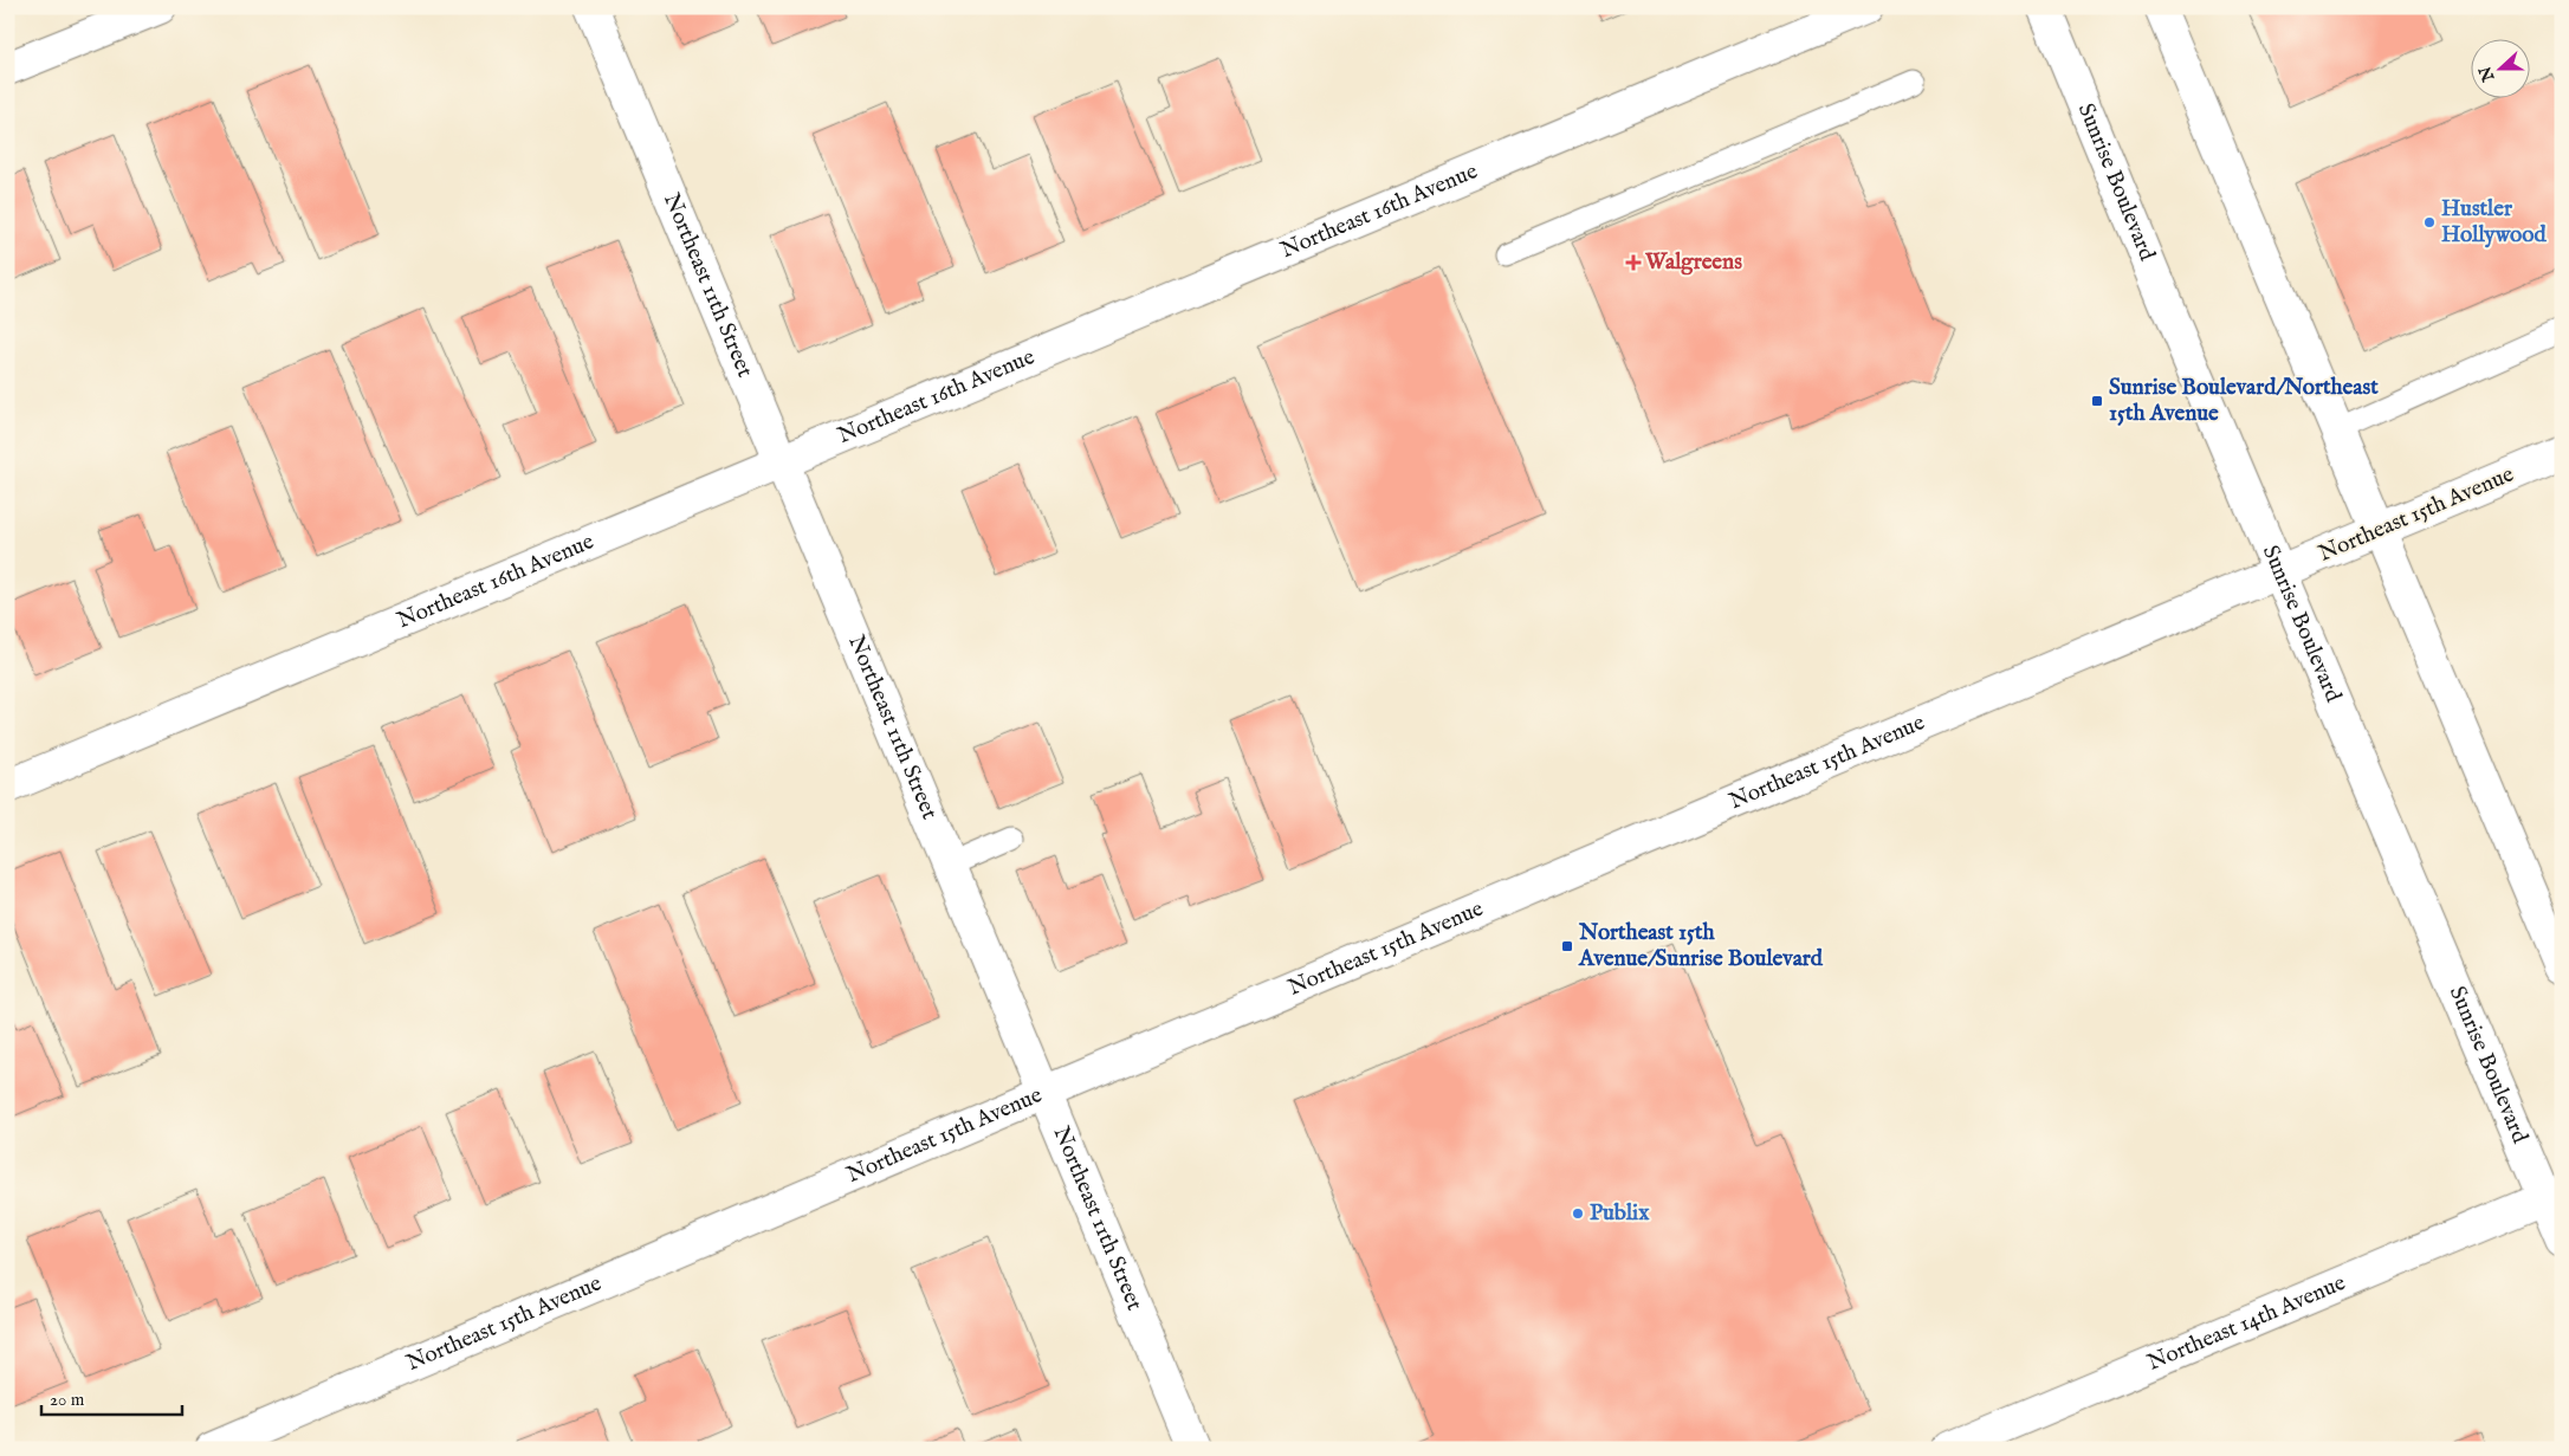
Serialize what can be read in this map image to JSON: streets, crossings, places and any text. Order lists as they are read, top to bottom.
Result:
{
  "streets": {
    "street": [
      "Sunrise Boulevard",
      "Northeast 16th Avenue",
      "Northeast 11th Street",
      "Northeast 15th Avenue",
      "Northeast 14th Avenue"
    ]
  },
  "crossings": [
    ["Sunrise Boulevard", "Northeast 15th Avenue"],
    ["Sunrise Boulevard", "Northeast 14th Avenue"],
    ["Northeast 16th Avenue", "Northeast 11th Street"],
    ["Northeast 11th Street", "Northeast 15th Avenue"]
  ],
  "places": {
    "other": ["Hustler Hollywood", "Publix"],
    "health": ["Walgreens"],
    "transit": ["Sunrise Boulevard/Northeast 15th Avenue", "Northeast 15th Avenue/Sunrise Boulevard"]
  },
  "scale_bar": "20 m",
  "north": "left"
}
